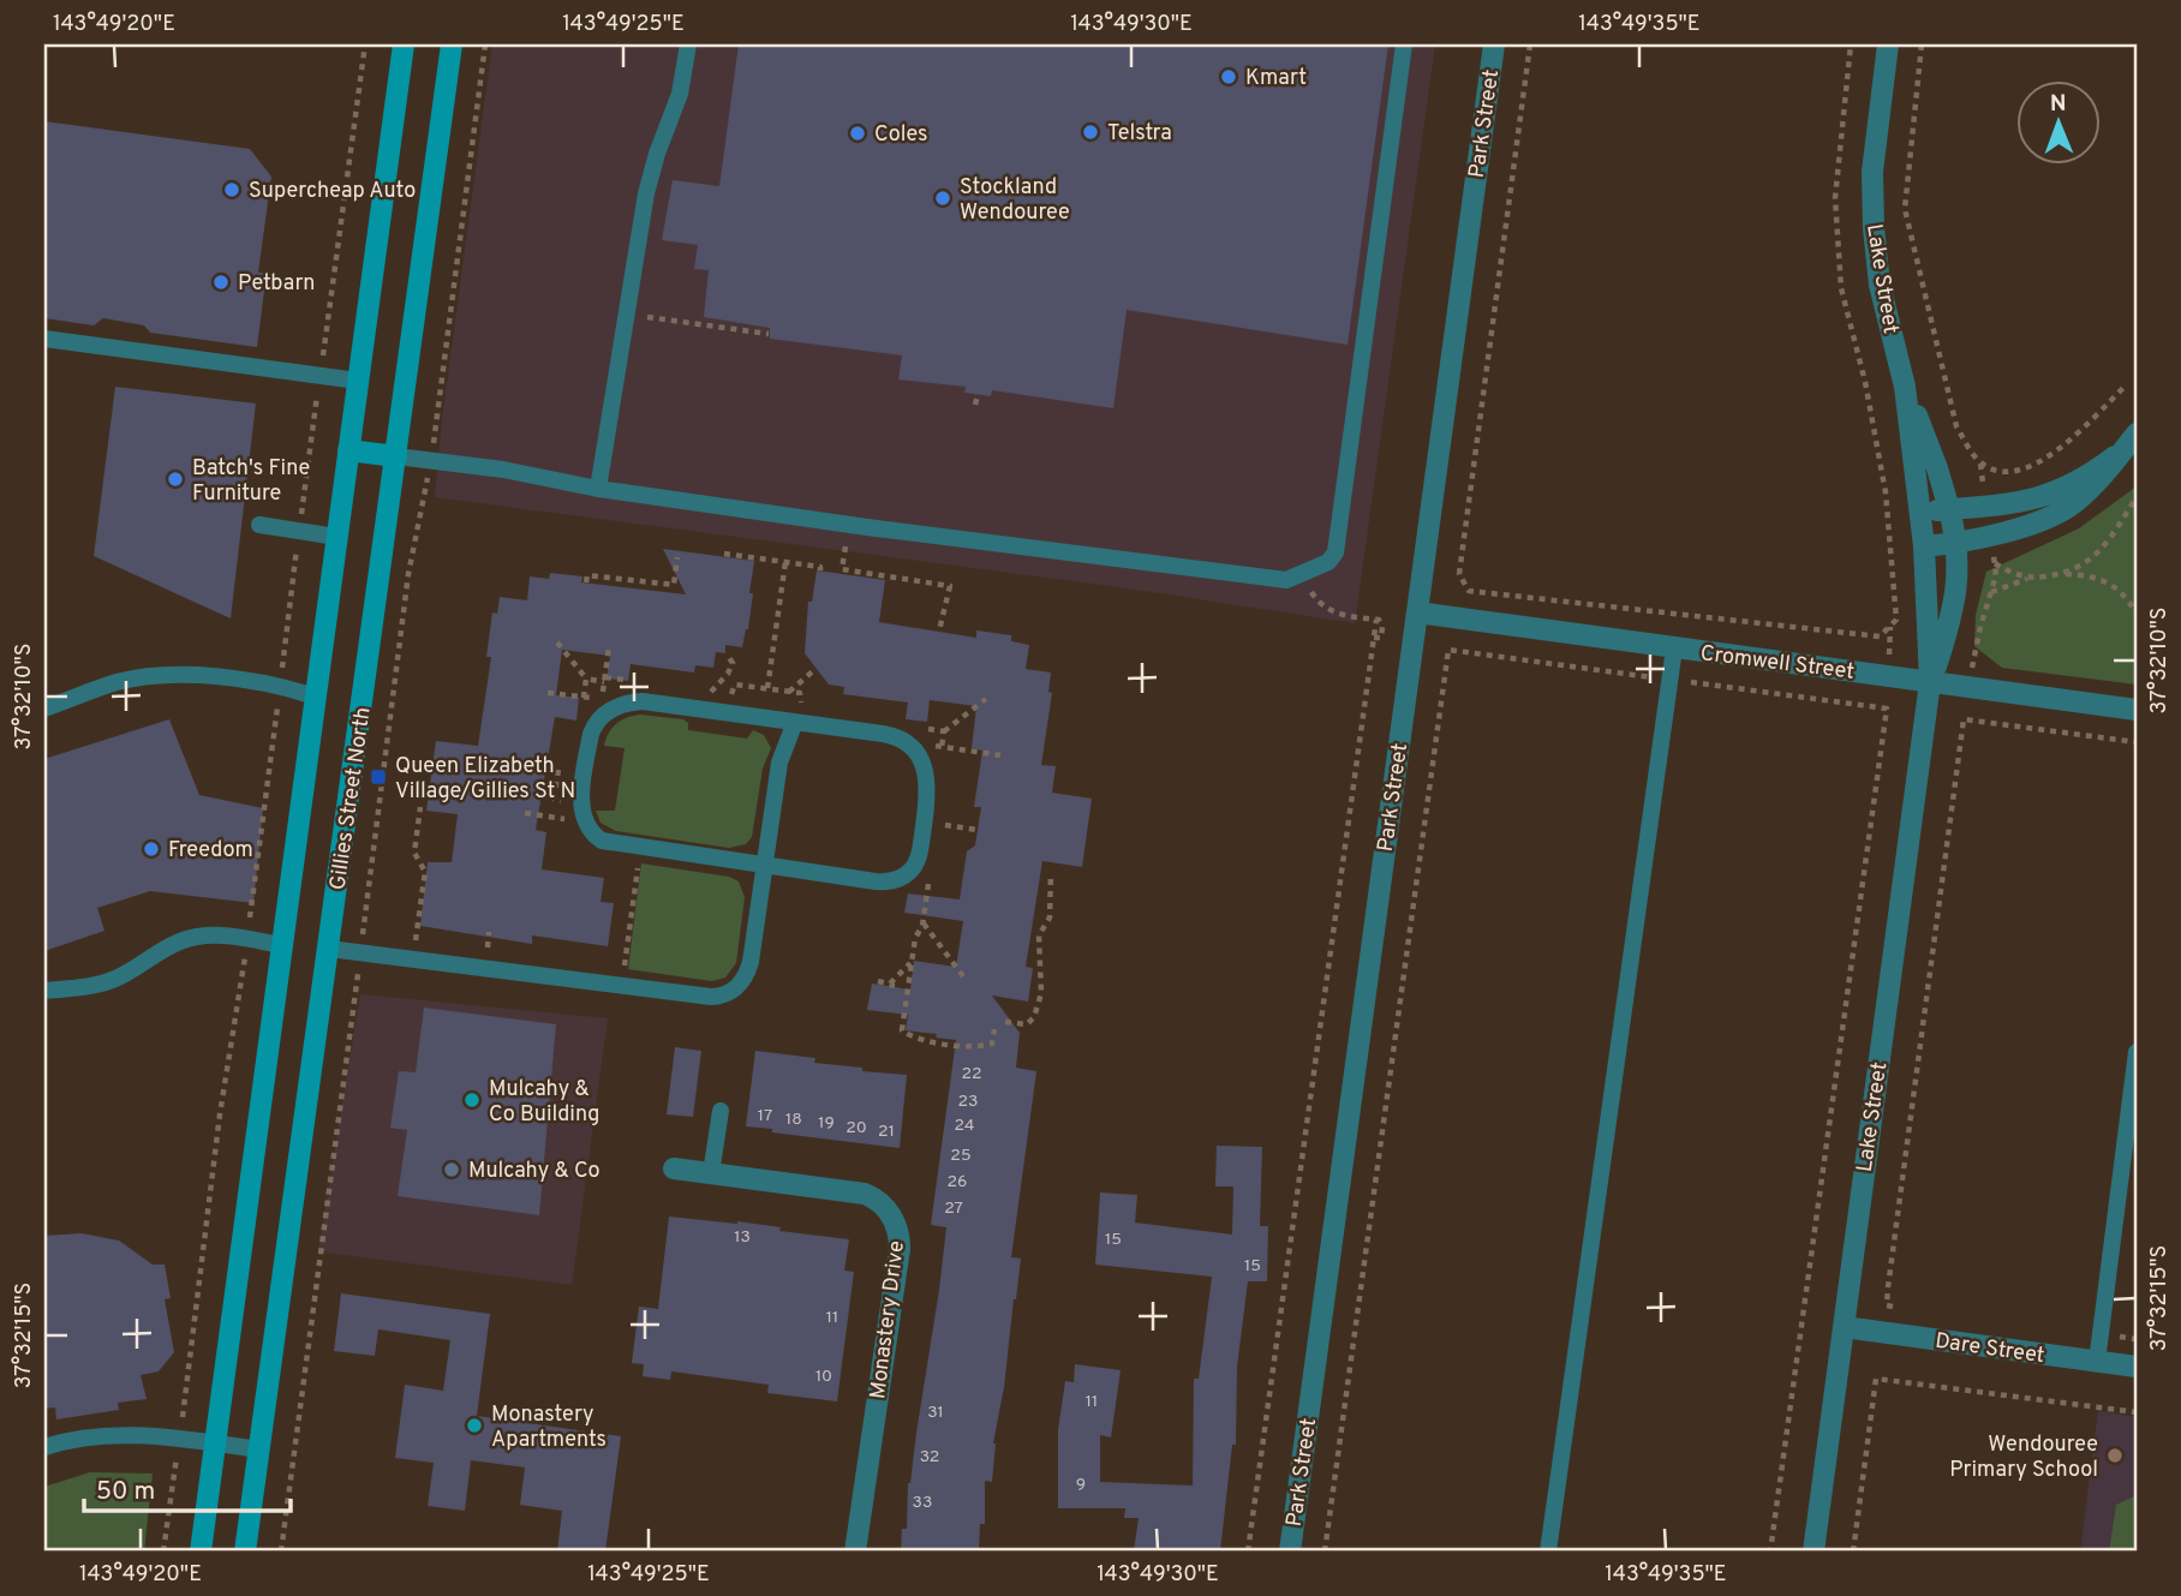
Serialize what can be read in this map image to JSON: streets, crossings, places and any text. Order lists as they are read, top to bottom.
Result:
{
  "streets": {
    "main road": ["Gillies Street North"],
    "street": [
      "Park Street",
      "Lake Street",
      "Cromwell Street",
      "Monastery Drive",
      "Dare Street"
    ]
  },
  "crossings": [
    ["Park Street", "Cromwell Street"],
    ["Lake Street", "Cromwell Street"],
    ["Lake Street", "Dare Street"]
  ],
  "places": {
    "other": [
      "Kmart",
      "Telstra",
      "Coles",
      "Supercheap Auto",
      "Stockland Wendouree",
      "Petbarn",
      "Batch's Fine Furniture",
      "Freedom",
      "Mulcahy & Co Building",
      "Mulcahy & Co",
      "Monastery Apartments",
      "Wendouree Primary School"
    ],
    "transit": ["Queen Elizabeth Village/Gillies St N"]
  },
  "house_numbers": [
    "22",
    "23",
    "17",
    "18",
    "19",
    "24",
    "20",
    "21",
    "25",
    "26",
    "27",
    "13",
    "15",
    "15",
    "11",
    "10",
    "11",
    "31",
    "32",
    "9",
    "33"
  ],
  "scale_bar": "50 m",
  "north": "top",
  "coordinates": [
    "143°49'20\"E",
    "143°49'25\"E",
    "143°49'30\"E",
    "143°49'35\"E",
    "37°32'10\"S",
    "37°32'15\"S"
  ]
}
